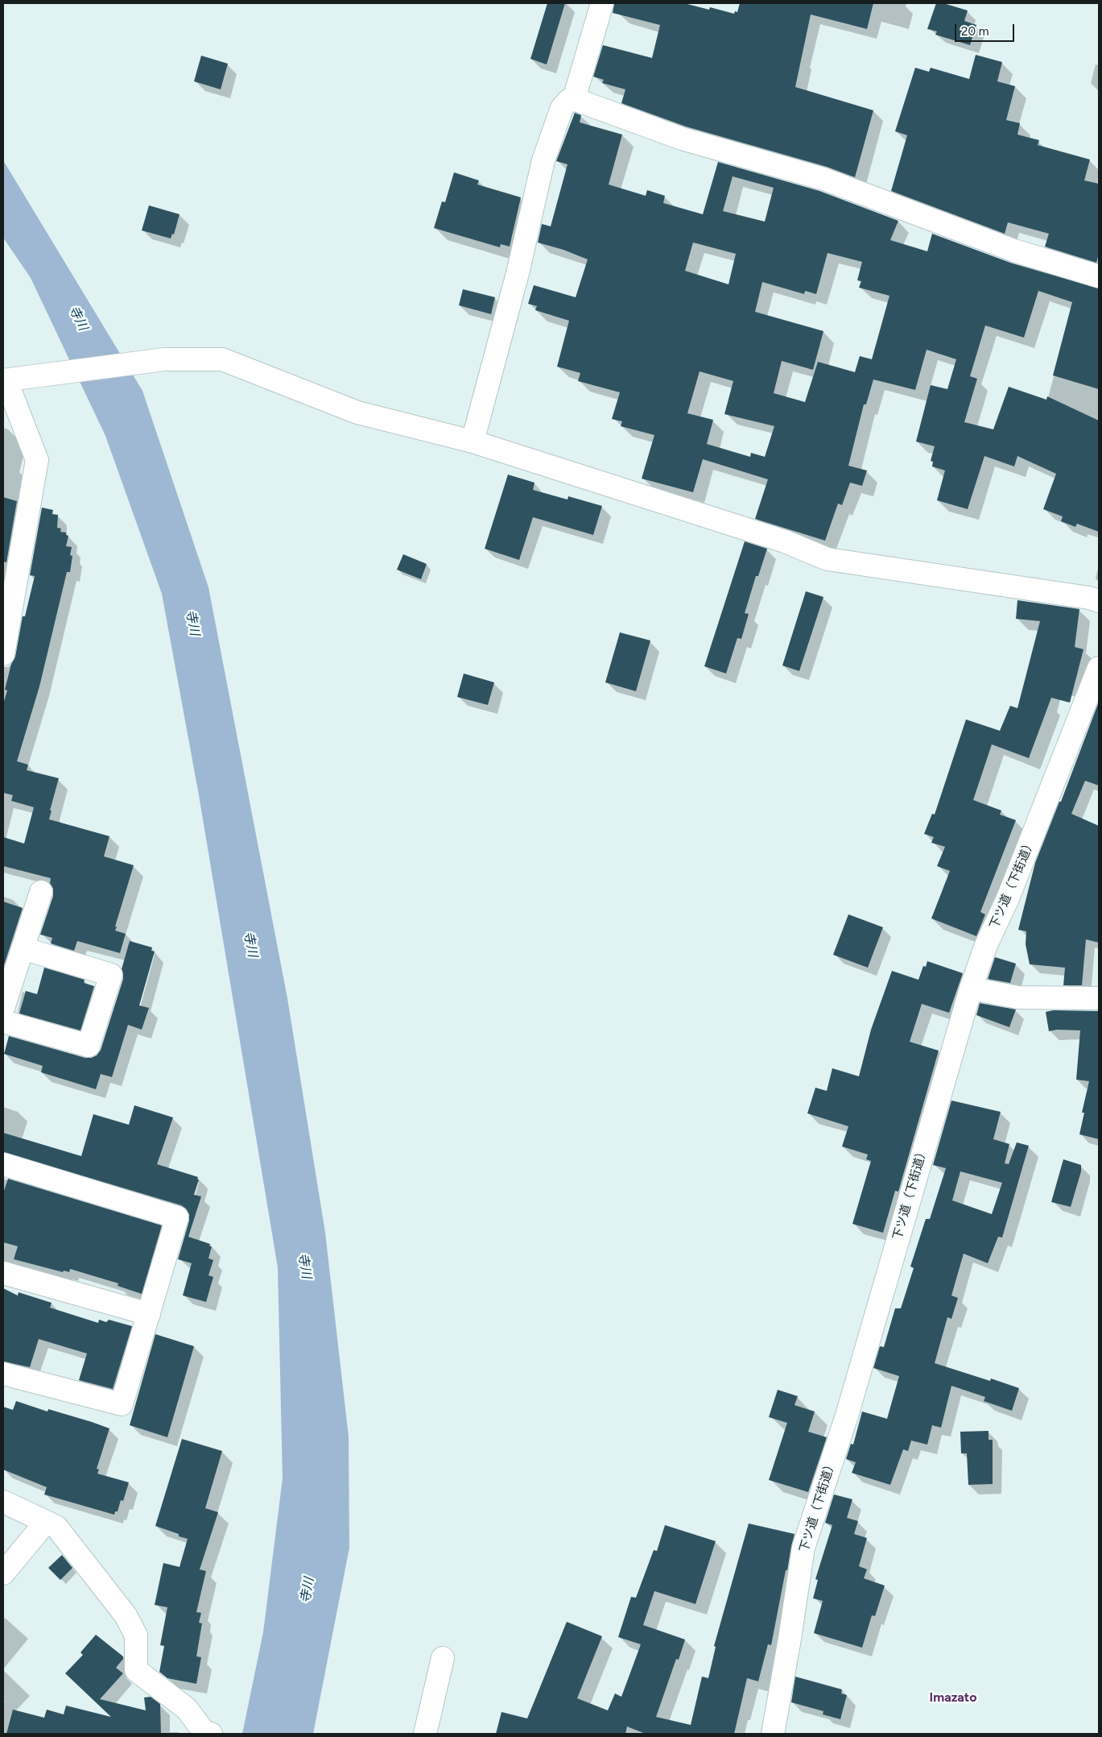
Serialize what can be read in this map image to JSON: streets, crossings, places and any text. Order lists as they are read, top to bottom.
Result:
{
  "streets": {
    "street": ["下ツ道（下街道）"]
  },
  "districts": ["Imazato"],
  "water": ["寺川"],
  "scale_bar": "20 m"
}
